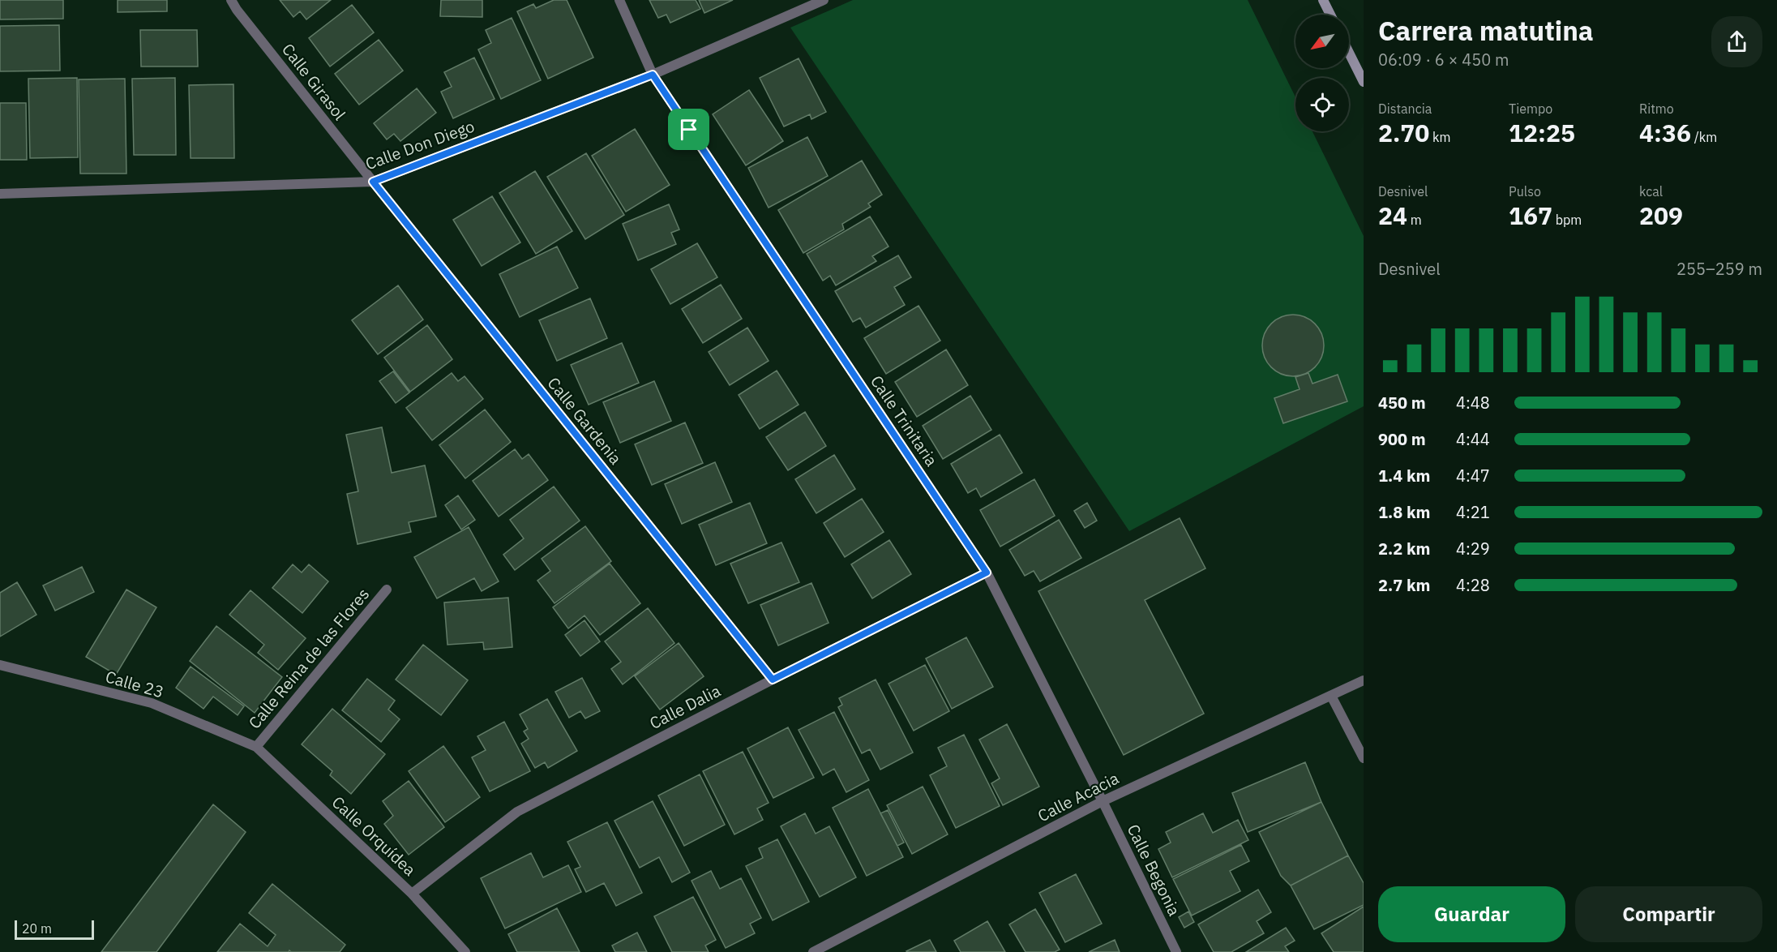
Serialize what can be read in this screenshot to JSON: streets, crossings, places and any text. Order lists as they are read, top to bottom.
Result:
{
  "streets": {
    "street": [
      "Calle Girasol",
      "Calle Don Diego",
      "Calle Gardenia",
      "Calle Trinitaria",
      "Calle Reina de las Flores",
      "Calle 23",
      "Calle Dalia",
      "Calle Acacia",
      "Calle Orquídea",
      "Calle Begonia"
    ]
  },
  "crossings": [
    ["Calle Girasol", "Calle Don Diego"],
    ["Calle Girasol", "Calle Gardenia"],
    ["Calle Don Diego", "Calle Gardenia"],
    ["Calle Don Diego", "Calle Trinitaria"],
    ["Calle Gardenia", "Calle Dalia"],
    ["Calle Trinitaria", "Calle Dalia"],
    ["Calle Trinitaria", "Calle Acacia"],
    ["Calle Trinitaria", "Calle Begonia"],
    ["Calle Reina de las Flores", "Calle 23"],
    ["Calle Reina de las Flores", "Calle Orquídea"],
    ["Calle 23", "Calle Orquídea"],
    ["Calle Dalia", "Calle Orquídea"],
    ["Calle Acacia", "Calle Begonia"]
  ],
  "scale_bar": "20 m",
  "north": "bottom left",
  "page": {
    "heading": ["Carrera matutina", "06:09 · 6 × 450 m"],
    "stats": [
      ["Distancia", "2.70 km"],
      ["Tiempo", "12:25"],
      ["Ritmo", "4:36 /km"],
      ["Desnivel", "24 m"],
      ["Pulso", "167 bpm"],
      ["kcal", "209"]
    ],
    "chart": ["Desnivel", "255–259 m"],
    "list": [
      {
        "name": "450 m",
        "note": "4:48"
      },
      {
        "name": "900 m",
        "note": "4:44"
      },
      {
        "name": "1.4 km",
        "note": "4:47"
      },
      {
        "name": "1.8 km",
        "note": "4:21"
      },
      {
        "name": "2.2 km",
        "note": "4:29"
      },
      {
        "name": "2.7 km",
        "note": "4:28"
      }
    ],
    "buttons": ["Guardar", "Compartir"],
    "scale": "20 m"
  }
}
